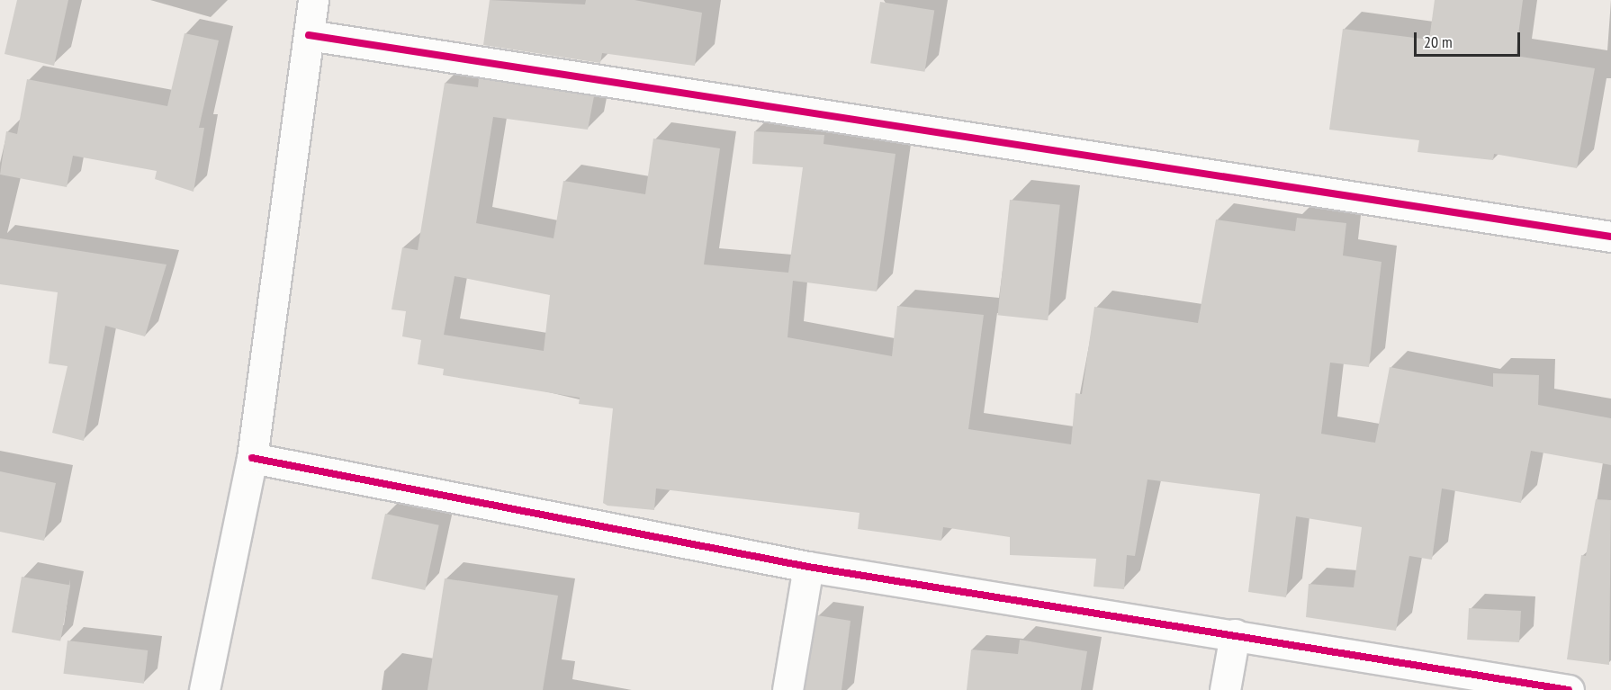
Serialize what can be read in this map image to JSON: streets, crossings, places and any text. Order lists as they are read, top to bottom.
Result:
{
  "scale_bar": "20 m"
}
